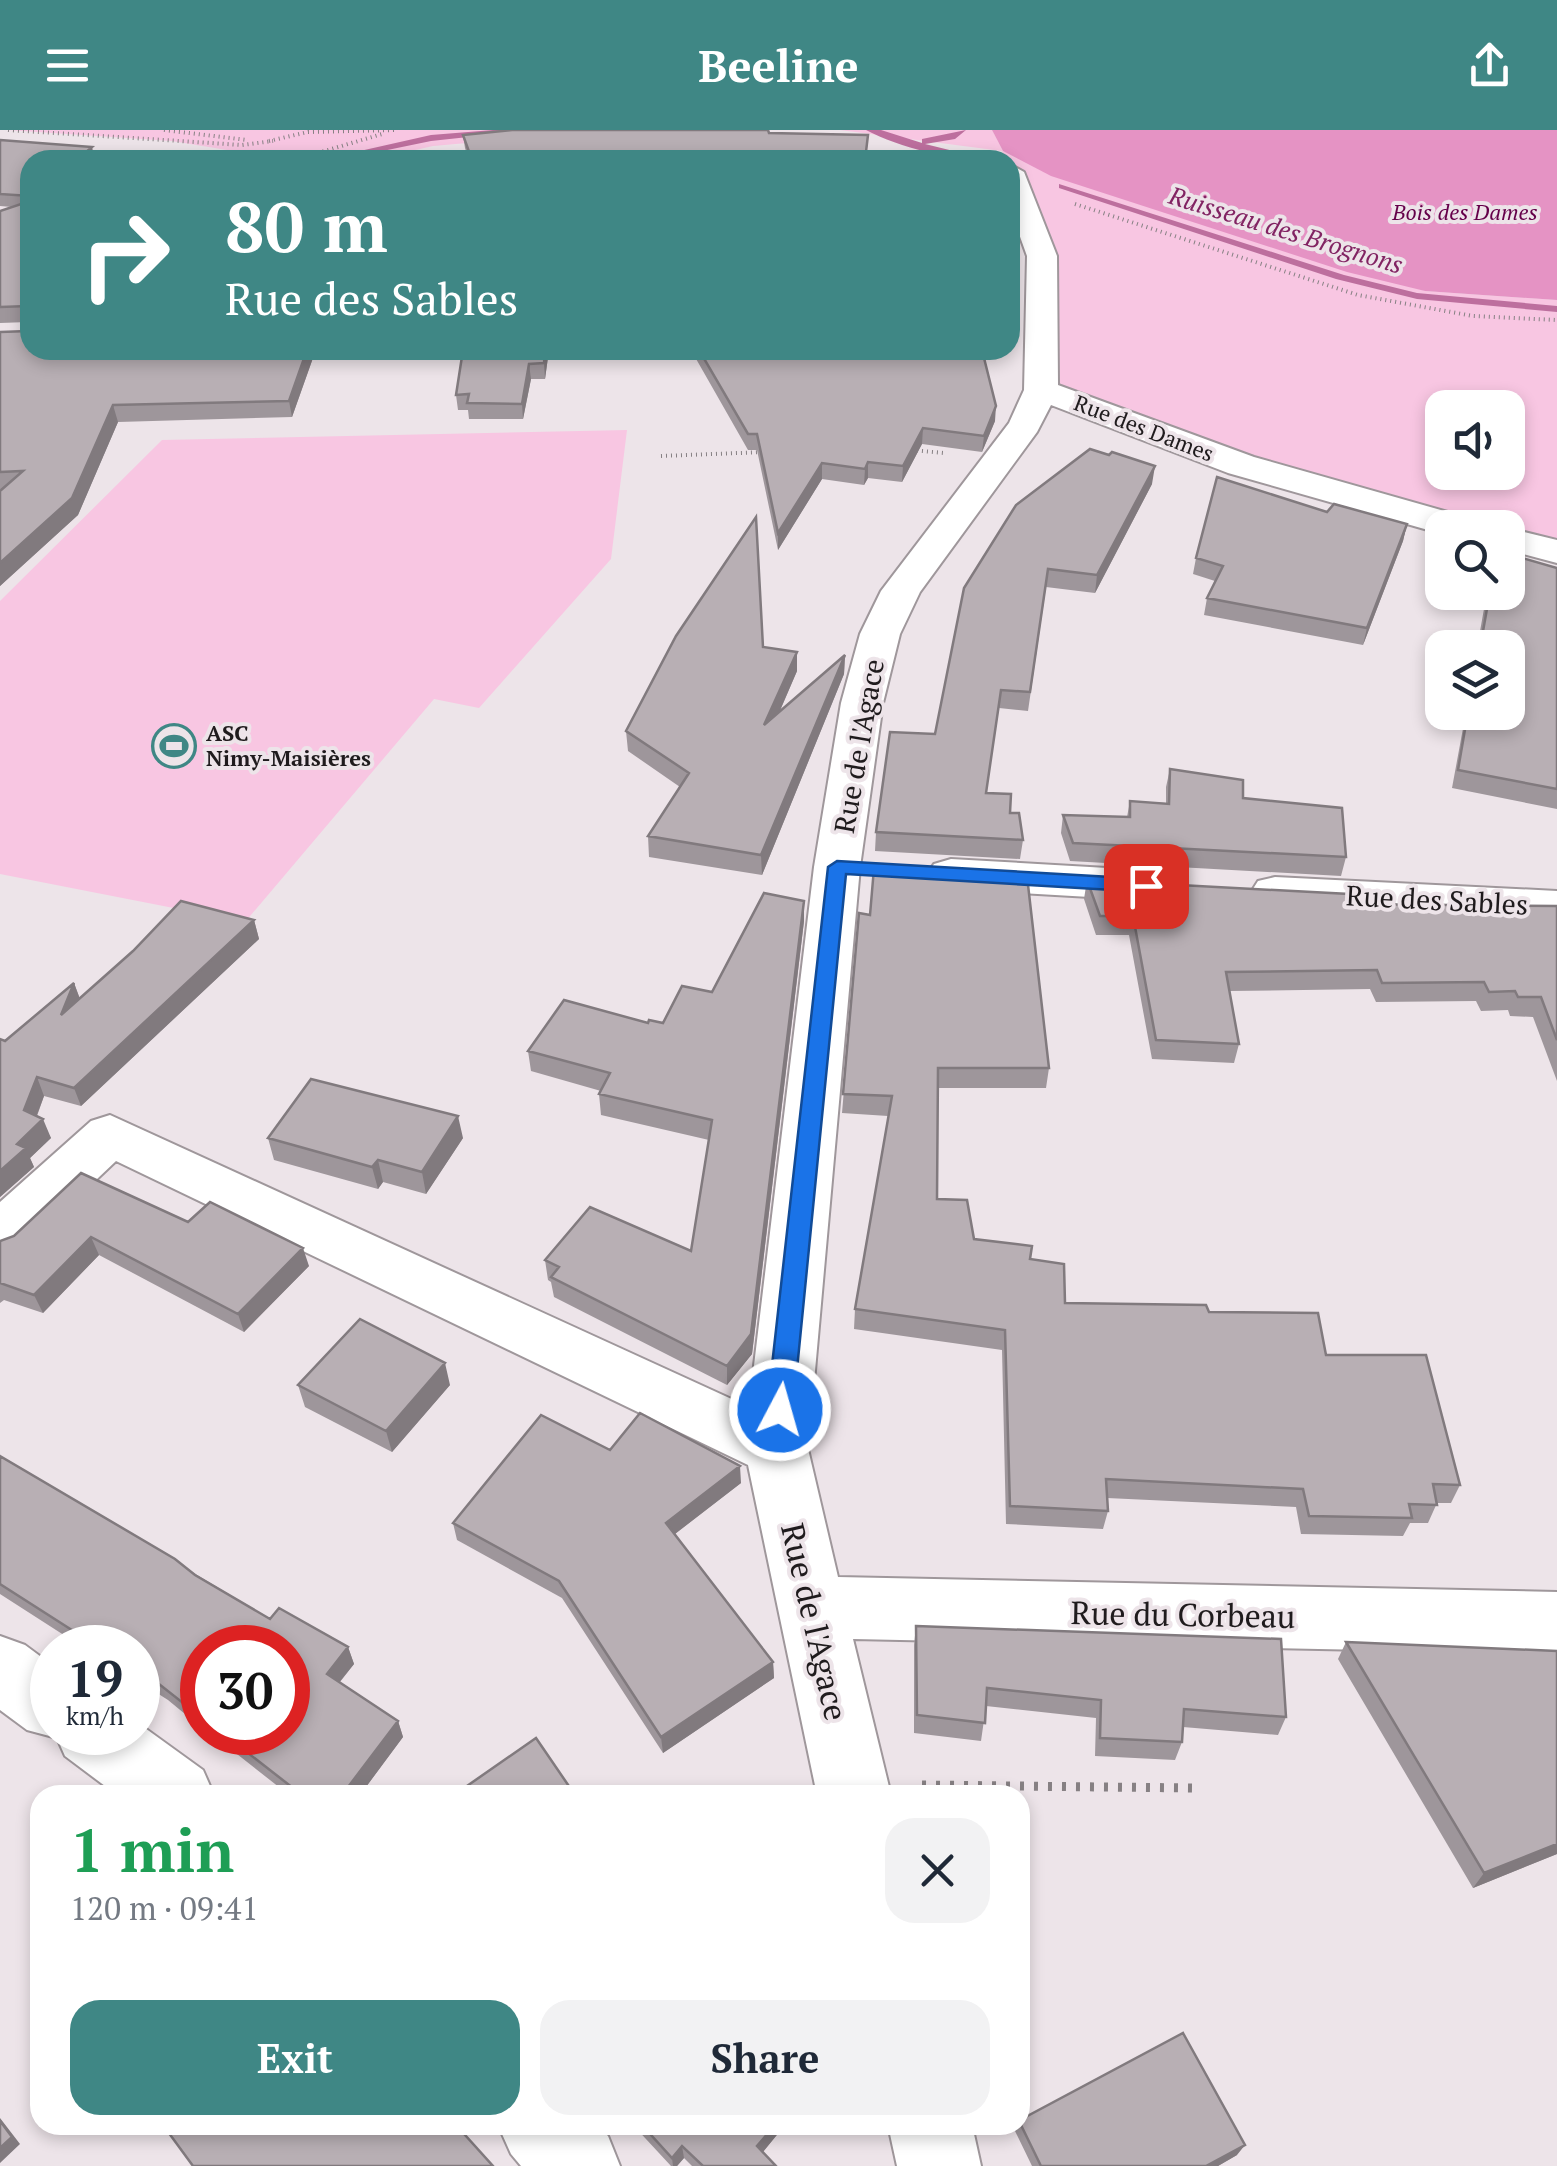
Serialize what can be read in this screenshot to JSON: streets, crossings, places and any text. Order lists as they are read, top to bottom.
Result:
{
  "streets": {
    "street": [
      "Rue des Dames",
      "Rue de l'Agace",
      "Rue des Sables",
      "Rue du Corbeau"
    ]
  },
  "crossings": [
    ["Rue des Dames", "Rue de l'Agace"],
    ["Rue de l'Agace", "Rue des Sables"],
    ["Rue de l'Agace", "Rue du Corbeau"]
  ],
  "water": ["Ruisseau des Brognons"],
  "parks": ["Bois des Dames"],
  "places": {
    "sports": ["ASC Nimy-Maisières"]
  },
  "page": {
    "header": "Beeline",
    "turn": ["80 m", "Rue des Sables"],
    "speed": "19 km/h",
    "limit": "30",
    "heading": ["1 min", "120 m · 09:41"],
    "buttons": ["Exit", "Share"]
  }
}
